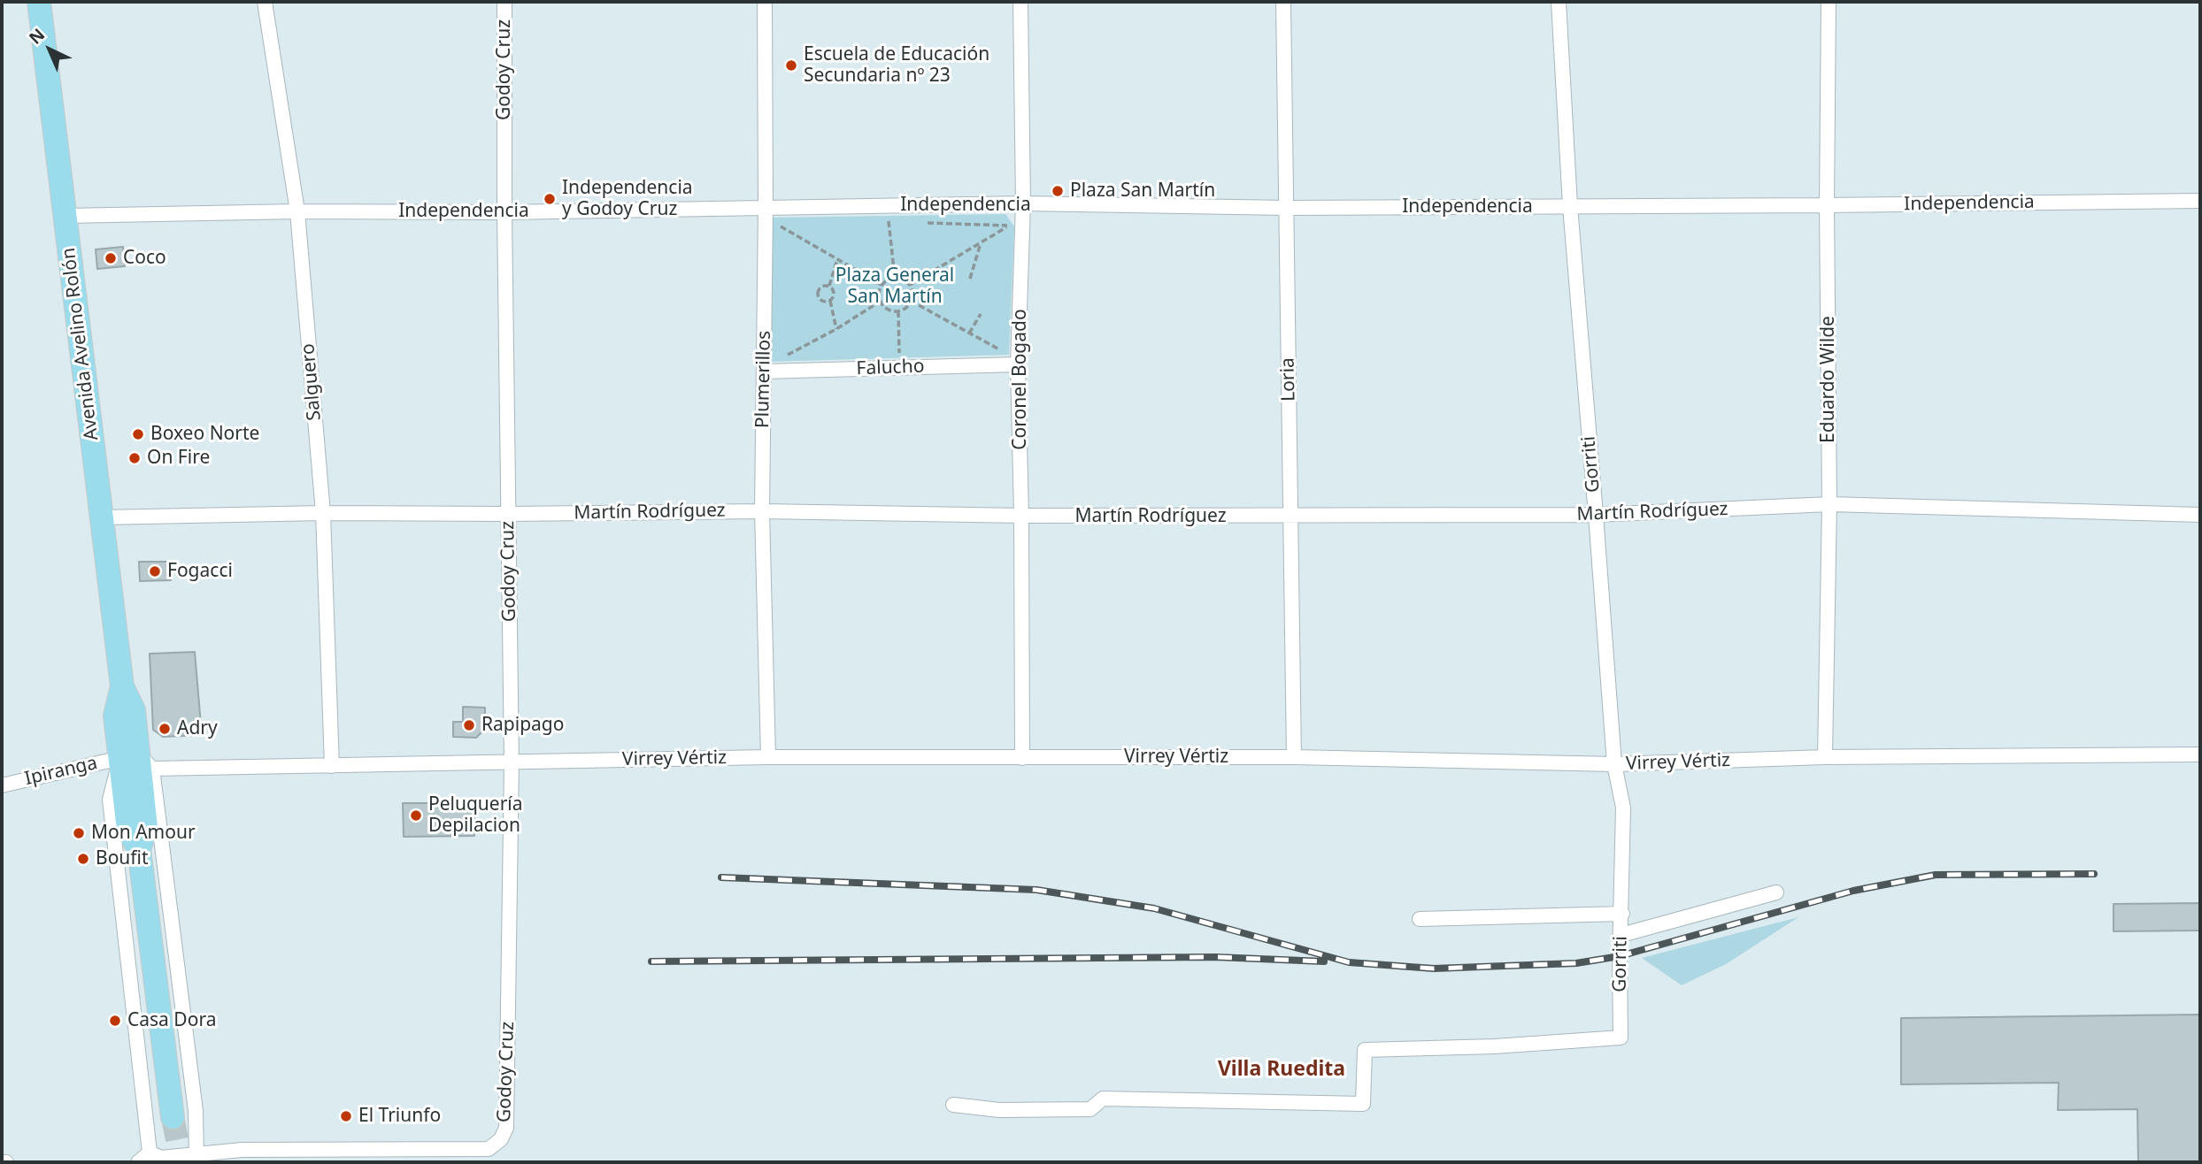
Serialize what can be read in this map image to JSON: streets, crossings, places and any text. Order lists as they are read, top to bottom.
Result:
{
  "streets": {
    "main road": ["Avenida Avelino Rolón"],
    "street": [
      "Godoy Cruz",
      "Independencia",
      "Falucho",
      "Plumerillos",
      "Coronel Bogado",
      "Loria",
      "Eduardo Wilde",
      "Salguero",
      "Gorriti",
      "Martín Rodríguez",
      "Virrey Vértiz",
      "Ipiranga"
    ]
  },
  "crossings": [
    ["Godoy Cruz", "Independencia"],
    ["Godoy Cruz", "Avenida Avelino Rolón"],
    ["Godoy Cruz", "Martín Rodríguez"],
    ["Godoy Cruz", "Virrey Vértiz"],
    ["Independencia", "Avenida Avelino Rolón"],
    ["Independencia", "Plumerillos"],
    ["Independencia", "Coronel Bogado"],
    ["Independencia", "Loria"],
    ["Independencia", "Eduardo Wilde"],
    ["Independencia", "Salguero"],
    ["Independencia", "Gorriti"],
    ["Avenida Avelino Rolón", "Martín Rodríguez"],
    ["Avenida Avelino Rolón", "Virrey Vértiz"],
    ["Avenida Avelino Rolón", "Ipiranga"],
    ["Falucho", "Plumerillos"],
    ["Falucho", "Coronel Bogado"],
    ["Plumerillos", "Martín Rodríguez"],
    ["Plumerillos", "Virrey Vértiz"],
    ["Coronel Bogado", "Martín Rodríguez"],
    ["Coronel Bogado", "Virrey Vértiz"],
    ["Loria", "Martín Rodríguez"],
    ["Loria", "Virrey Vértiz"],
    ["Eduardo Wilde", "Martín Rodríguez"],
    ["Eduardo Wilde", "Virrey Vértiz"],
    ["Salguero", "Martín Rodríguez"],
    ["Salguero", "Virrey Vértiz"],
    ["Gorriti", "Martín Rodríguez"],
    ["Gorriti", "Virrey Vértiz"],
    ["Virrey Vértiz", "Ipiranga"]
  ],
  "districts": ["Villa Ruedita"],
  "parks": ["Plaza General San Martín"],
  "places": [
    "Escuela de Educación Secundaria nº 23",
    "Plaza San Martín",
    "Independencia y Godoy Cruz",
    "Coco",
    "Boxeo Norte",
    "On Fire",
    "Fogacci",
    "Rapipago",
    "Adry",
    "Peluquería Depilacion",
    "Mon Amour",
    "Boufit",
    "Casa Dora",
    "El Triunfo"
  ],
  "north": "top left"
}
